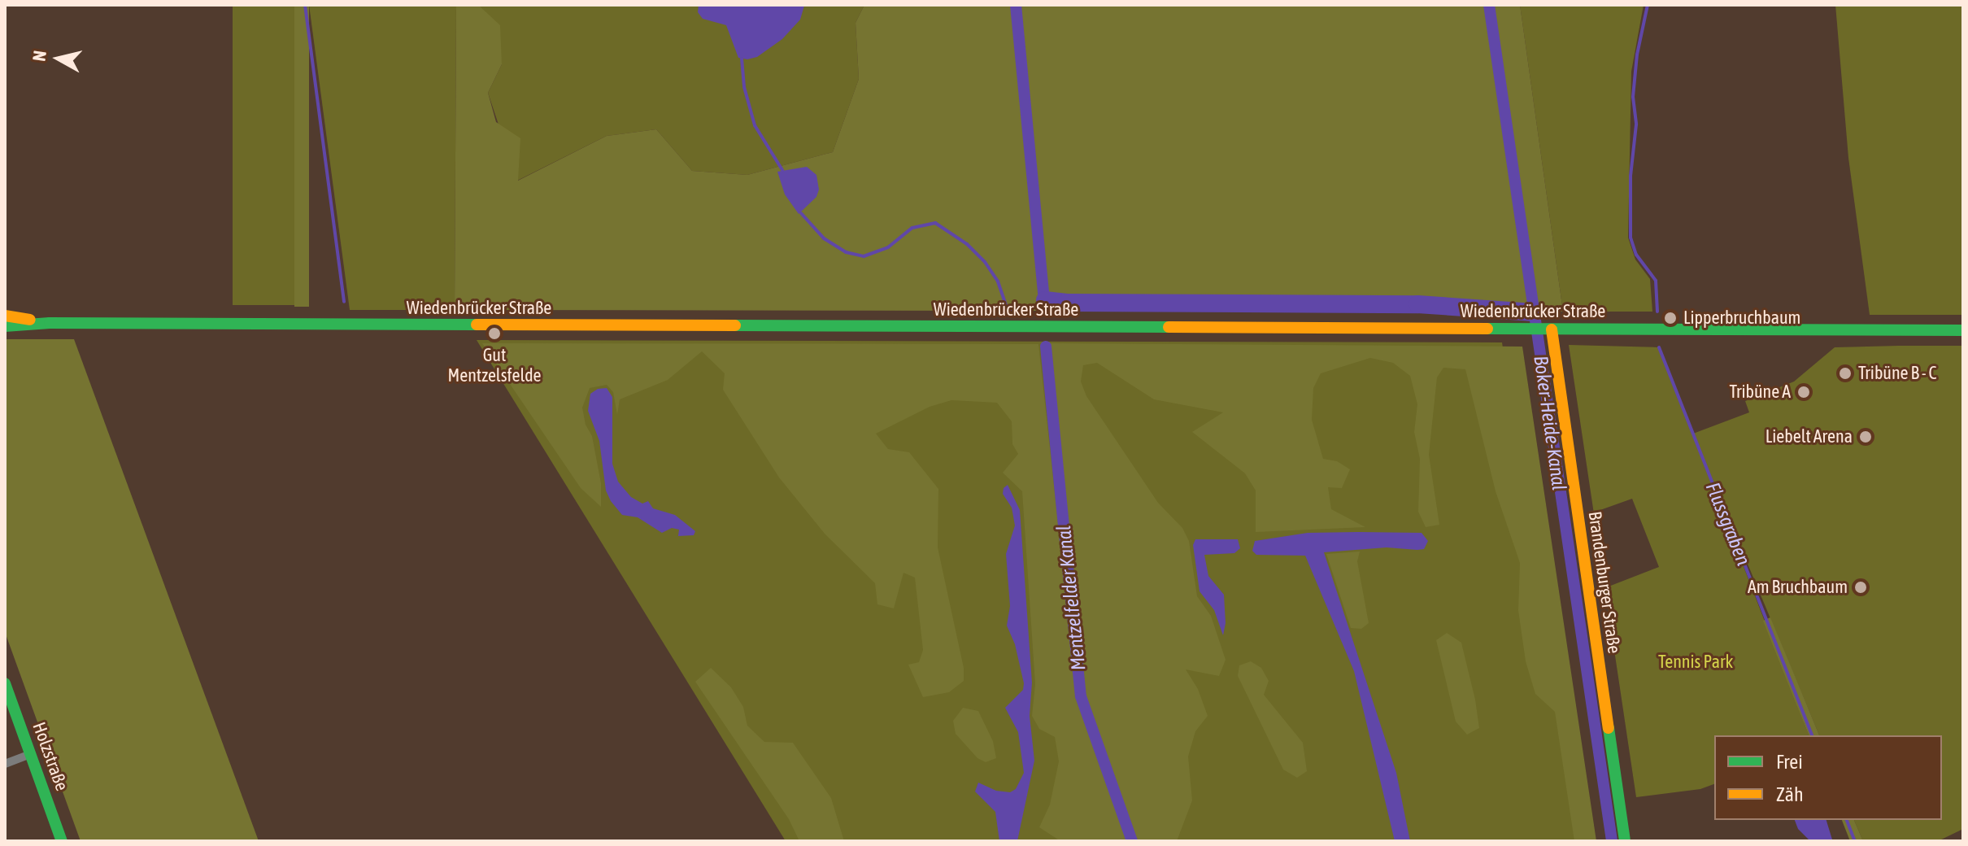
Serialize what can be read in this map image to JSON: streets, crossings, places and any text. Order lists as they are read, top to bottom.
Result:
{
  "streets": {
    "street": ["Wiedenbrücker Straße", "Brandenburger Straße", "Holzstraße"]
  },
  "crossings": [
    ["Wiedenbrücker Straße", "Brandenburger Straße"]
  ],
  "water": ["Boker-Heide-Kanal", "Flussgraben", "Mentzelfelder Kanal"],
  "parks": ["Tennis Park"],
  "places": [
    "Lipperbruchbaum",
    "Gut Mentzelsfelde",
    "Tribüne B - C",
    "Tribüne A",
    "Liebelt Arena",
    "Am Bruchbaum"
  ],
  "legend": ["Frei", "Zäh"],
  "north": "left"
}
